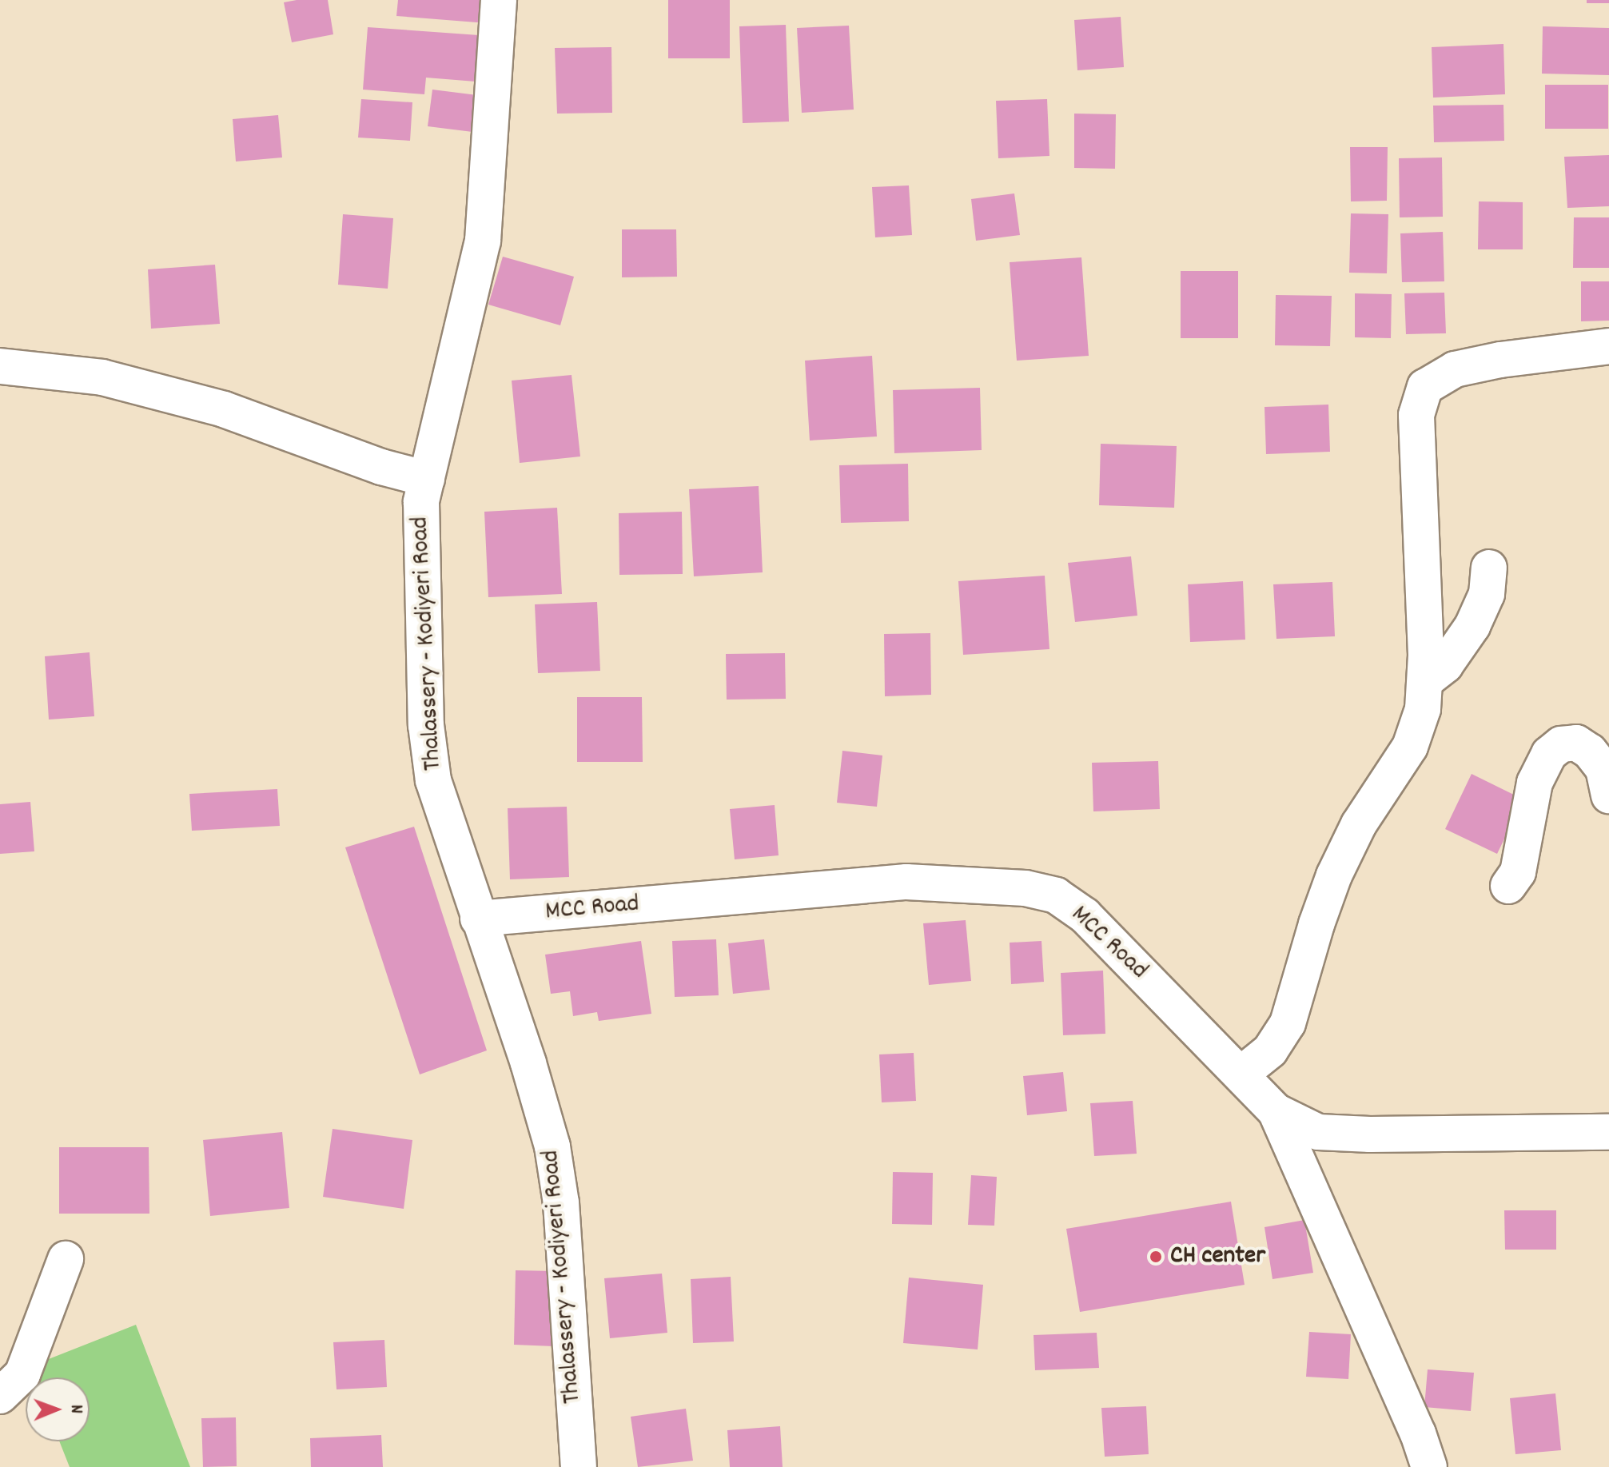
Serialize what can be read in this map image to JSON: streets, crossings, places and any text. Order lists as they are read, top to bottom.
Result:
{
  "streets": {
    "street": ["Thalassery - Kodiyeri Road", "MCC Road"]
  },
  "crossings": [
    ["Thalassery - Kodiyeri Road", "MCC Road"]
  ],
  "places": ["CH center"],
  "north": "right"
}
